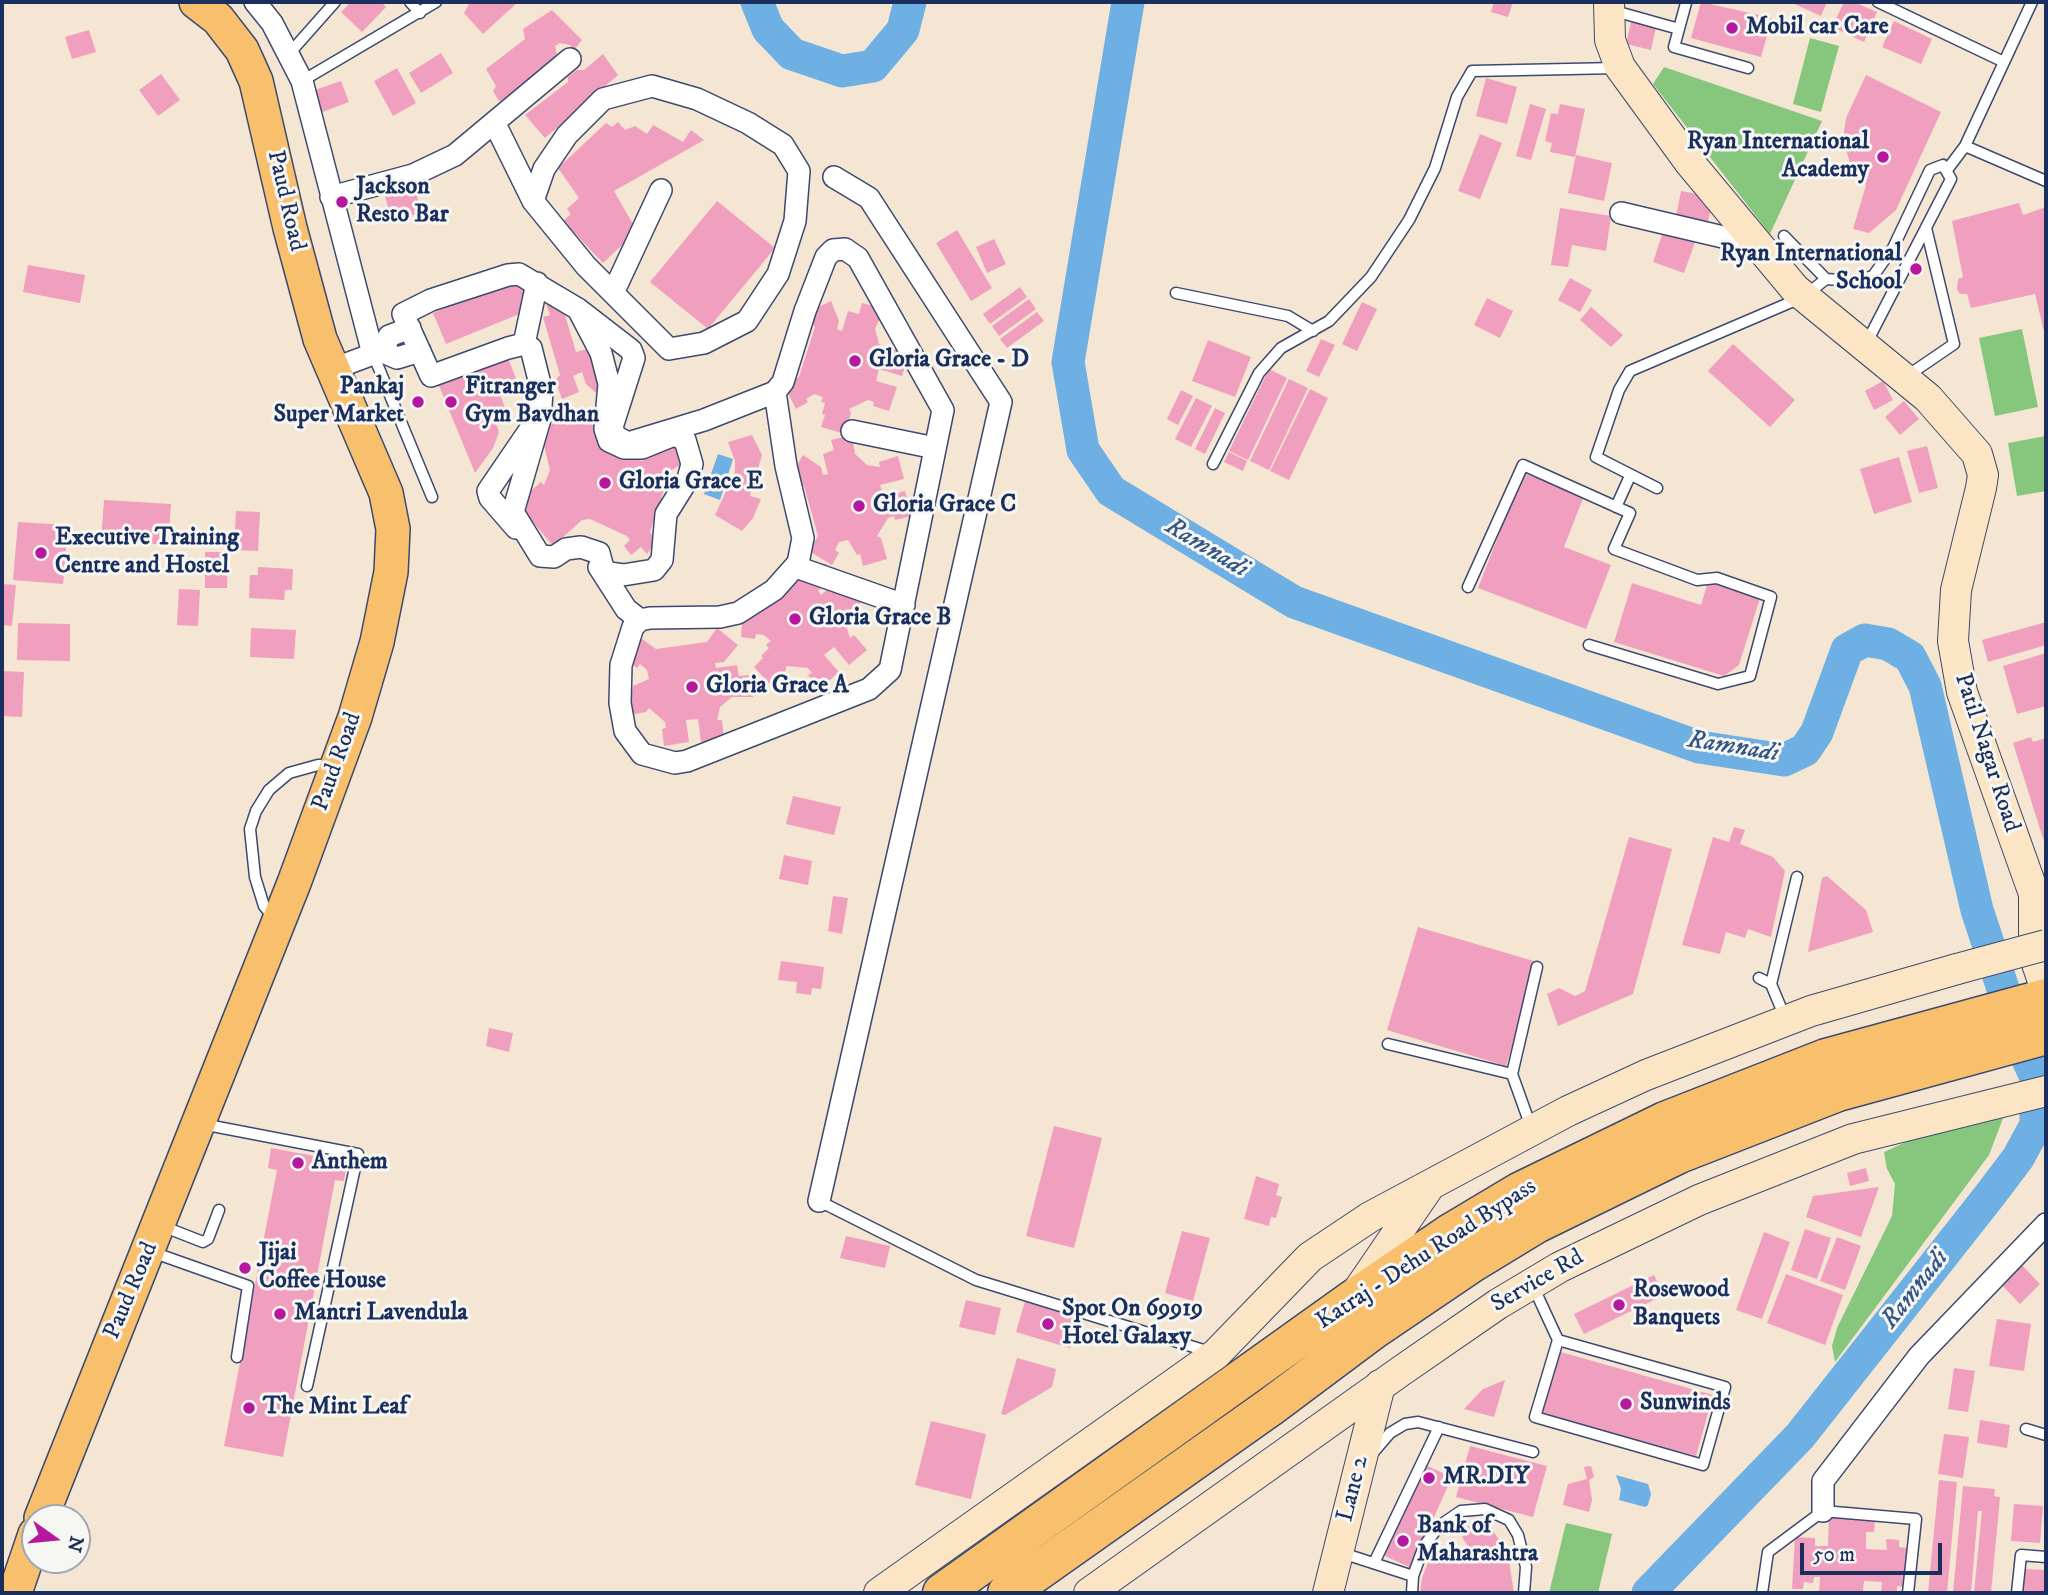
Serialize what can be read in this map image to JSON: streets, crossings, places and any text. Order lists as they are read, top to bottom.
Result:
{
  "streets": {
    "highway": ["Katraj - Dehu Road Bypass"],
    "main road": ["Paud Road"],
    "street": ["Patil Nagar Road", "Service Rd", "Lane 2"]
  },
  "crossings": [
    ["Service Rd", "Lane 2"]
  ],
  "water": ["Ramnadi"],
  "places": [
    "Mobil car Care",
    "Ryan International Academy",
    "Jackson Resto Bar",
    "Ryan International School",
    "Gloria Grace - D",
    "Pankaj Super Market",
    "Fitranger Gym Bavdhan",
    "Gloria Grace E",
    "Gloria Grace C",
    "Executive Training Centre and Hostel",
    "Gloria Grace B",
    "Gloria Grace A",
    "Anthem",
    "Jijai Coffee House",
    "Rosewood Banquets",
    "Mantri Lavendula",
    "Spot On 69919 Hotel Galaxy",
    "Sunwinds",
    "The Mint Leaf",
    "MR.DIY",
    "Bank of Maharashtra"
  ],
  "scale_bar": "50 m",
  "north": "right"
}
